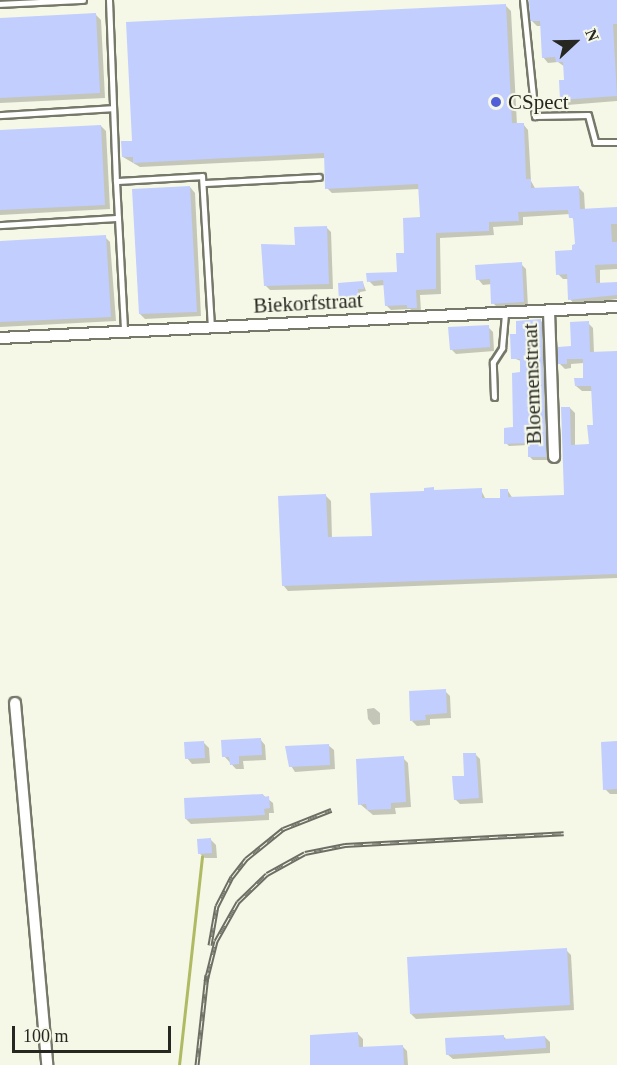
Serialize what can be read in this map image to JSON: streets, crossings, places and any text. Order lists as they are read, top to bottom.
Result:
{
  "streets": {
    "street": ["Biekorfstraat", "Bloemenstraat"]
  },
  "crossings": [
    ["Biekorfstraat", "Bloemenstraat"]
  ],
  "places": ["CSpect"],
  "scale_bar": "100 m",
  "north": "right"
}
